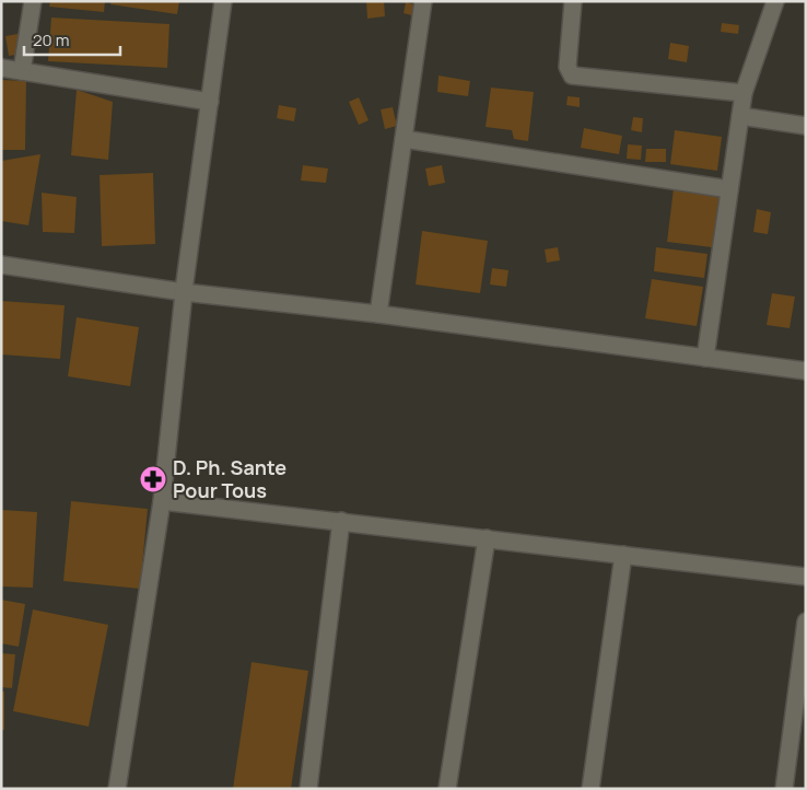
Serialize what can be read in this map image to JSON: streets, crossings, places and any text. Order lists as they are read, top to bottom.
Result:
{
  "places": {
    "pharmacy": ["D. Ph. Sante Pour Tous"]
  },
  "scale_bar": "20 m"
}
